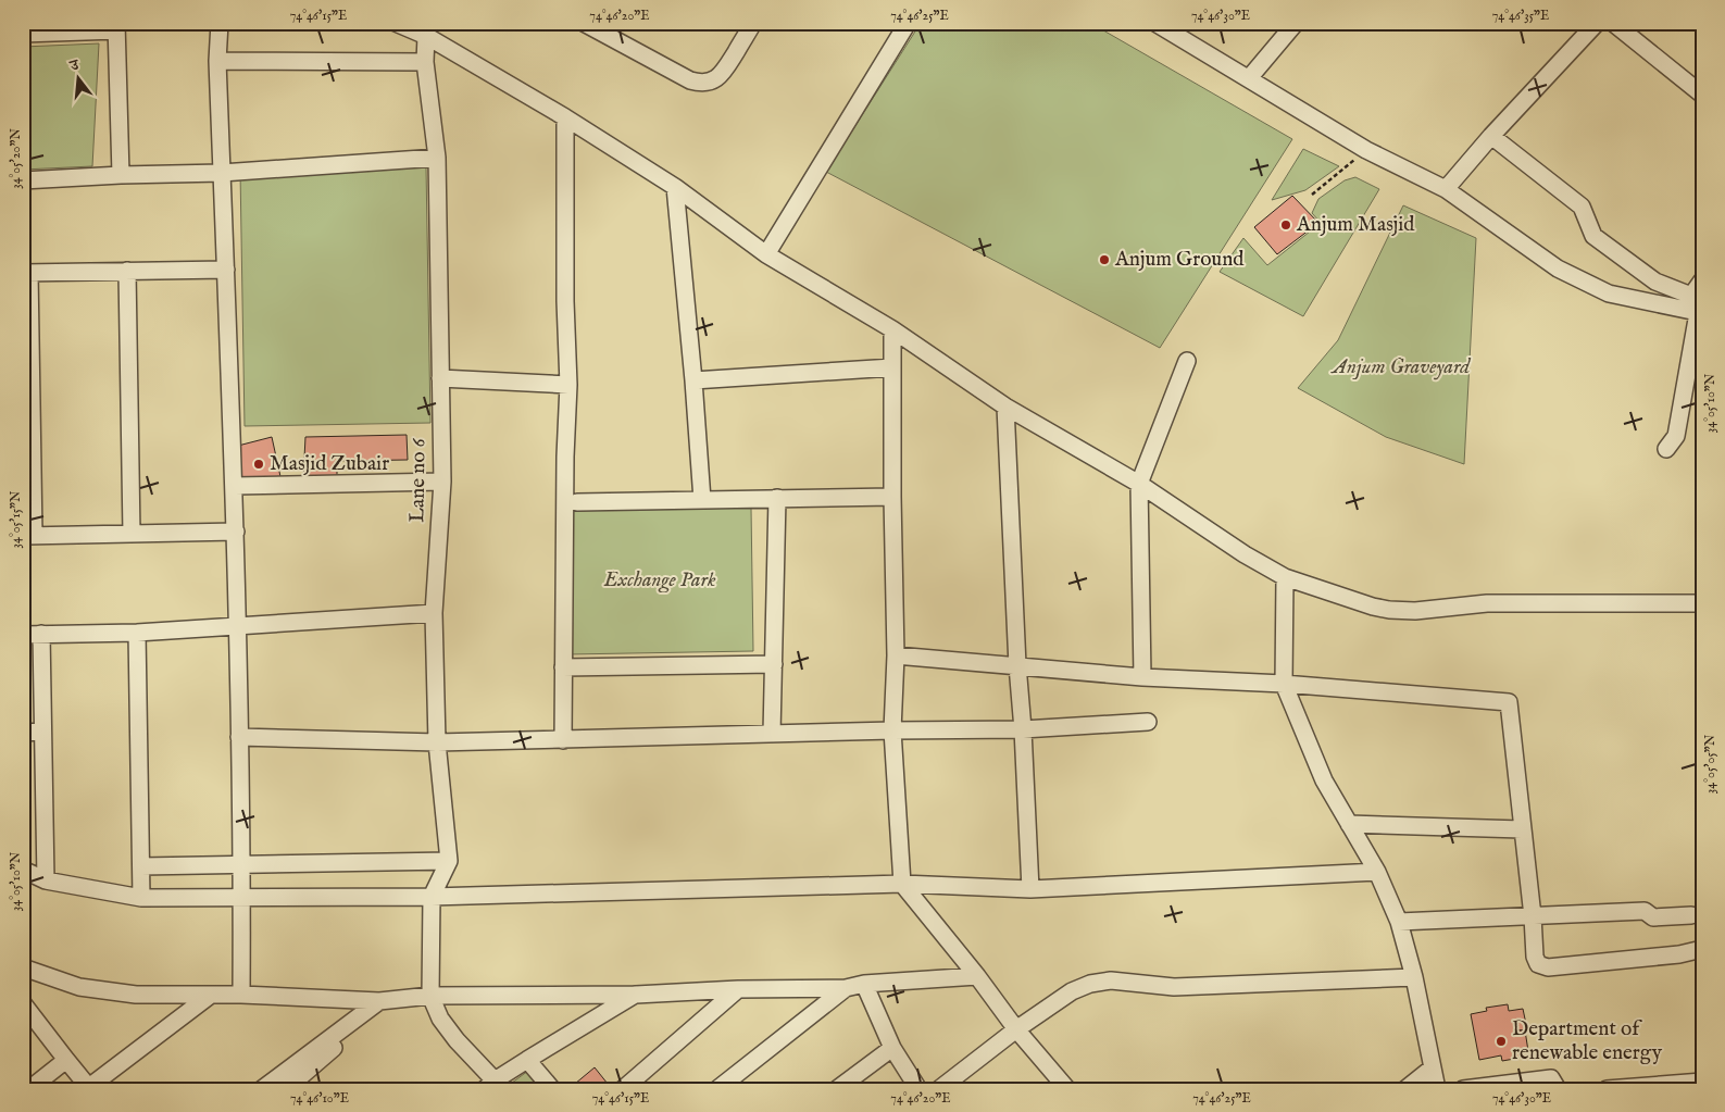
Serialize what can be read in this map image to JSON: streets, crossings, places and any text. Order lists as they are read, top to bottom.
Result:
{
  "streets": {
    "street": ["Lane no 6"]
  },
  "parks": ["Anjum Graveyard", "Exchange Park"],
  "places": [
    "Anjum Masjid",
    "Anjum Ground",
    "Masjid Zubair",
    "Department of renewable energy"
  ],
  "north": "top",
  "coordinates": [
    "74°46'15\"E",
    "74°46'20\"E",
    "74°46'25\"E",
    "74°46'30\"E",
    "74°46'35\"E",
    "34°05'20\"N",
    "34°05'10\"N",
    "34°05'15\"N",
    "34°05'05\"N",
    "74°46'10\"E"
  ]
}
